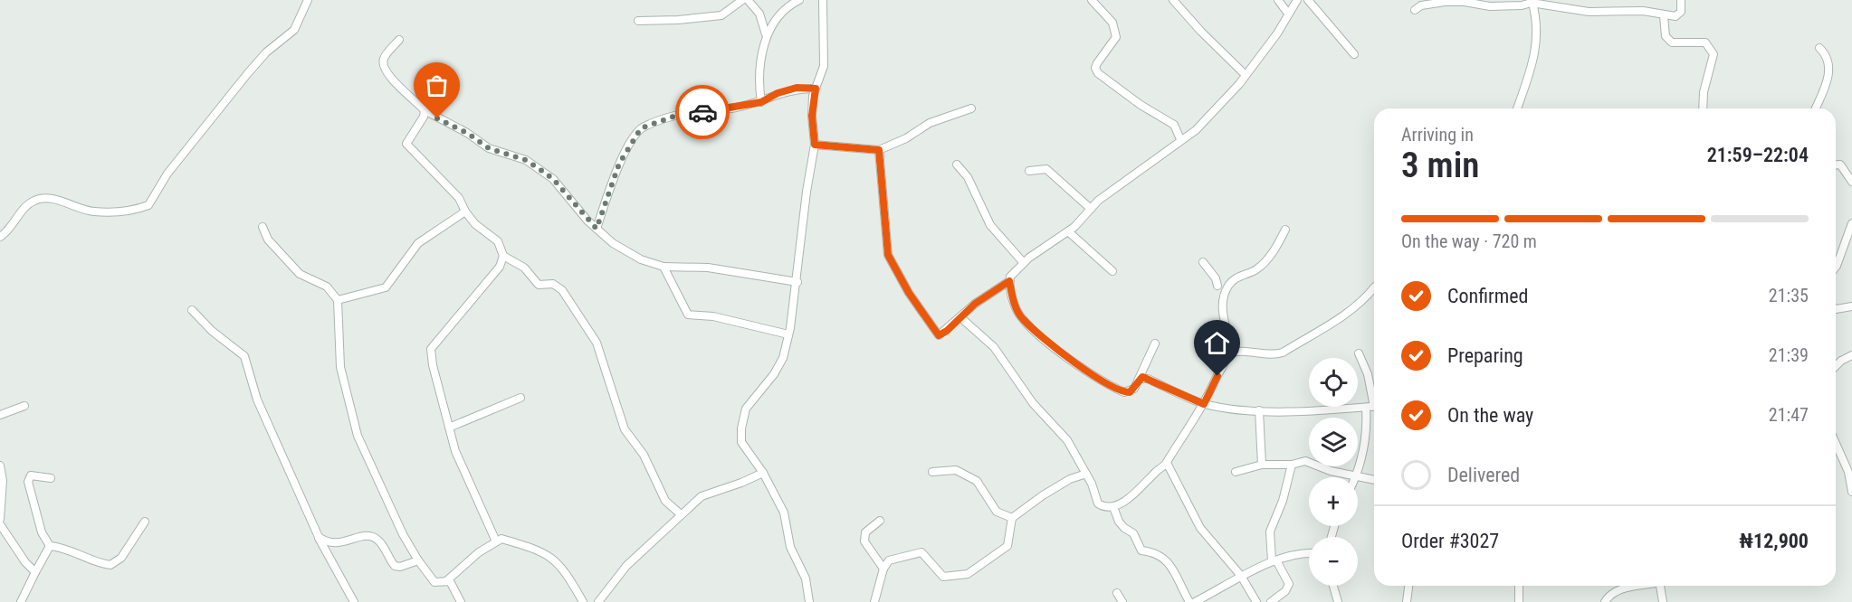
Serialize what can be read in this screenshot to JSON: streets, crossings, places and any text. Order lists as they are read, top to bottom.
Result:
{
  "page": {
    "heading": ["3 min", "Arriving in", "21:59–22:04"],
    "panel": ["Order #3027", "₦12,900"],
    "bar": "On the way · 720 m",
    "list": [
      ["Confirmed", "21:35"],
      ["Preparing", "21:39"],
      ["On the way", "21:47"],
      "Delivered"
    ],
    "map_buttons": ["+", "−"]
  }
}
